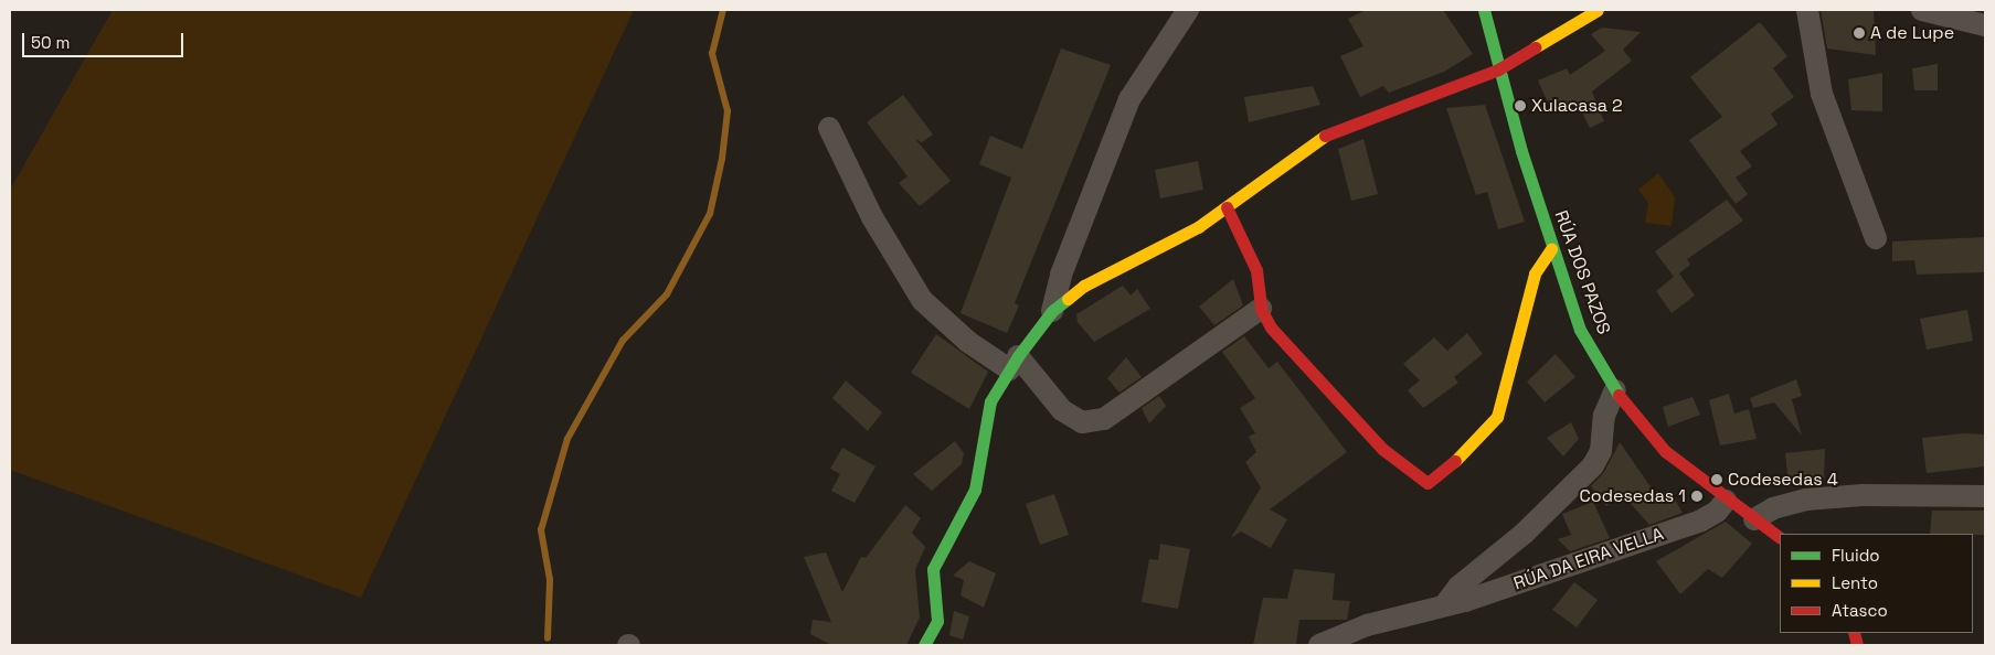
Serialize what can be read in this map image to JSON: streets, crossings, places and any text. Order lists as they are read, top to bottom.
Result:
{
  "streets": {
    "street": ["RÚA DOS PAZOS", "RÚA DA EIRA VELLA"]
  },
  "crossings": [
    ["RÚA DOS PAZOS", "RÚA DA EIRA VELLA"]
  ],
  "places": [
    "A de Lupe",
    "Xulacasa 2",
    "Codesedas 4",
    "Codesedas 1"
  ],
  "legend": ["Fluido", "Lento", "Atasco"],
  "scale_bar": "50 m"
}
